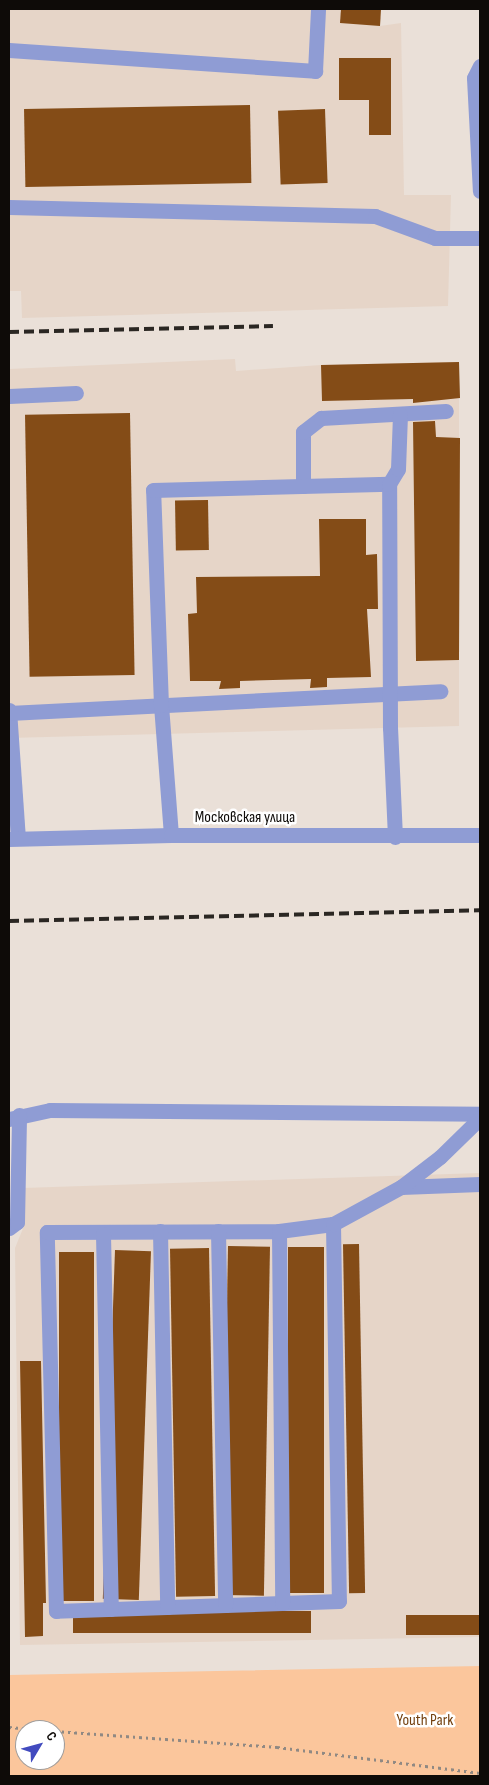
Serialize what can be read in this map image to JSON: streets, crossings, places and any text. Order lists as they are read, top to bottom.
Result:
{
  "streets": {
    "street": ["Московская улица"]
  },
  "parks": ["Youth Park"],
  "north": "top right"
}
